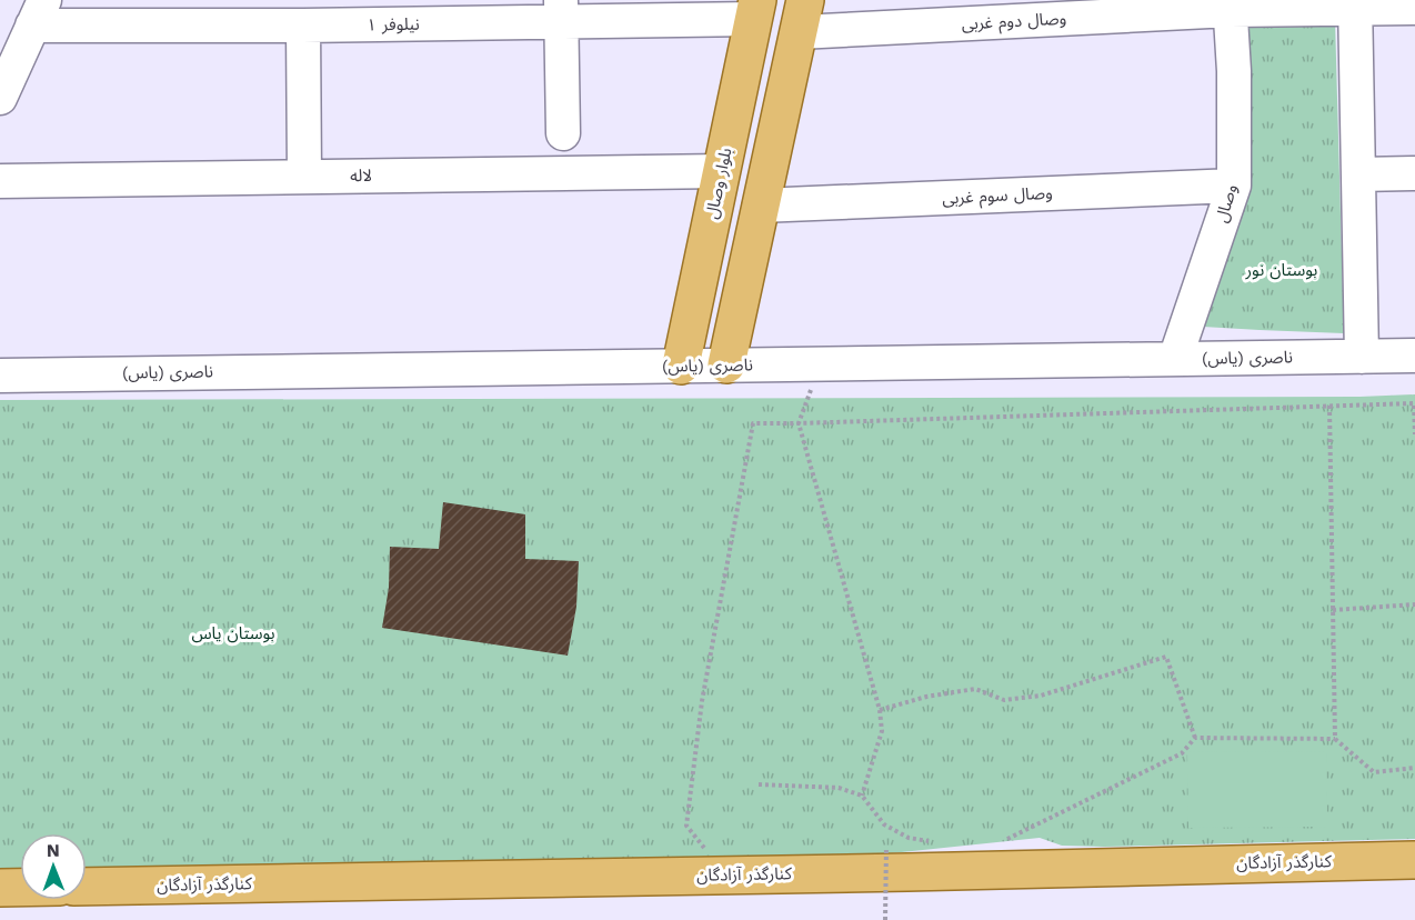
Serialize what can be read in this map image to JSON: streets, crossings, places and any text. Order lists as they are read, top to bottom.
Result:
{
  "streets": {
    "main road": ["بلوار وصال", "کنارگذر آزادگان"],
    "street": [
      "وصال دوم غربی",
      "نیلوفر ۱",
      "لاله",
      "وصال سوم غربی",
      "وصال",
      "ناصری (یاس)"
    ]
  },
  "crossings": [
    ["وصال دوم غربی", "وصال"],
    ["نیلوفر ۱", "بلوار وصال"],
    ["لاله", "بلوار وصال"],
    ["بلوار وصال", "ناصری (یاس)"],
    ["وصال سوم غربی", "وصال"],
    ["وصال", "ناصری (یاس)"]
  ],
  "parks": ["بوستان نور", "بوستان یاس"],
  "north": "top"
}
